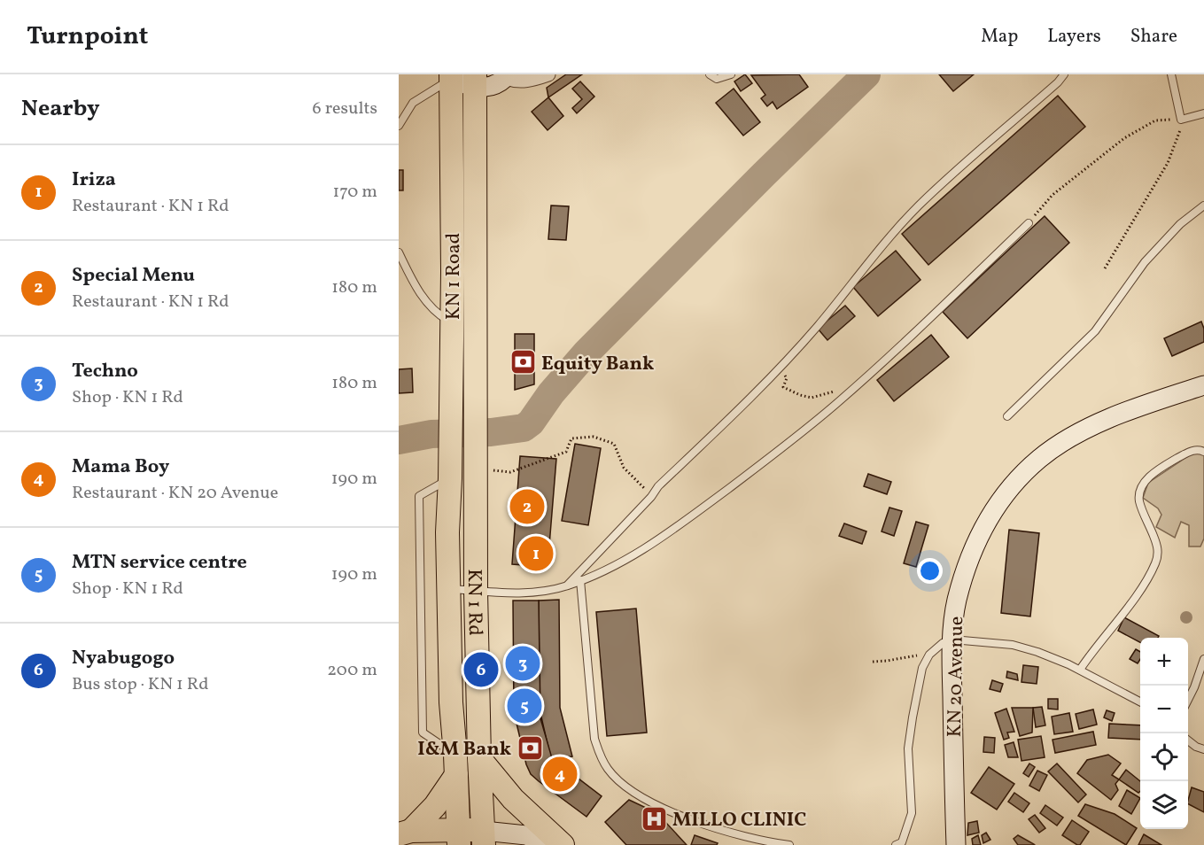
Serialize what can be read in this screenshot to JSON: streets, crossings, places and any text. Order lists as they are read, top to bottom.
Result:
{
  "streets": {
    "highway": ["KN 1 Road", "KN 1 Rd"],
    "main road": ["KN 20 Avenue"]
  },
  "crossings": [
    ["KN 1 Road", "KN 1 Rd"]
  ],
  "places": {
    "bank": ["Equity Bank", "I&M Bank"],
    "hospital": ["MILLO CLINIC"]
  },
  "page": {
    "header": "Turnpoint",
    "nav": ["Map", "Layers", "Share"],
    "heading": ["Nearby", "6 results"],
    "list": [
      {
        "mark": "1",
        "name": "Iriza",
        "note": "Restaurant · KN 1 Rd",
        "value": "170 m"
      },
      {
        "mark": "2",
        "name": "Special Menu",
        "note": "Restaurant · KN 1 Rd",
        "value": "180 m"
      },
      {
        "mark": "3",
        "name": "Techno",
        "note": "Shop · KN 1 Rd",
        "value": "180 m"
      },
      {
        "mark": "4",
        "name": "Mama Boy",
        "note": "Restaurant · KN 20 Avenue",
        "value": "190 m"
      },
      {
        "mark": "5",
        "name": "MTN service centre",
        "note": "Shop · KN 1 Rd",
        "value": "190 m"
      },
      {
        "mark": "6",
        "name": "Nyabugogo",
        "note": "Bus stop · KN 1 Rd",
        "value": "200 m"
      }
    ],
    "pins": [
      "2",
      "1",
      "3",
      "6",
      "5",
      "4"
    ],
    "map_buttons": ["+", "−"]
  }
}
